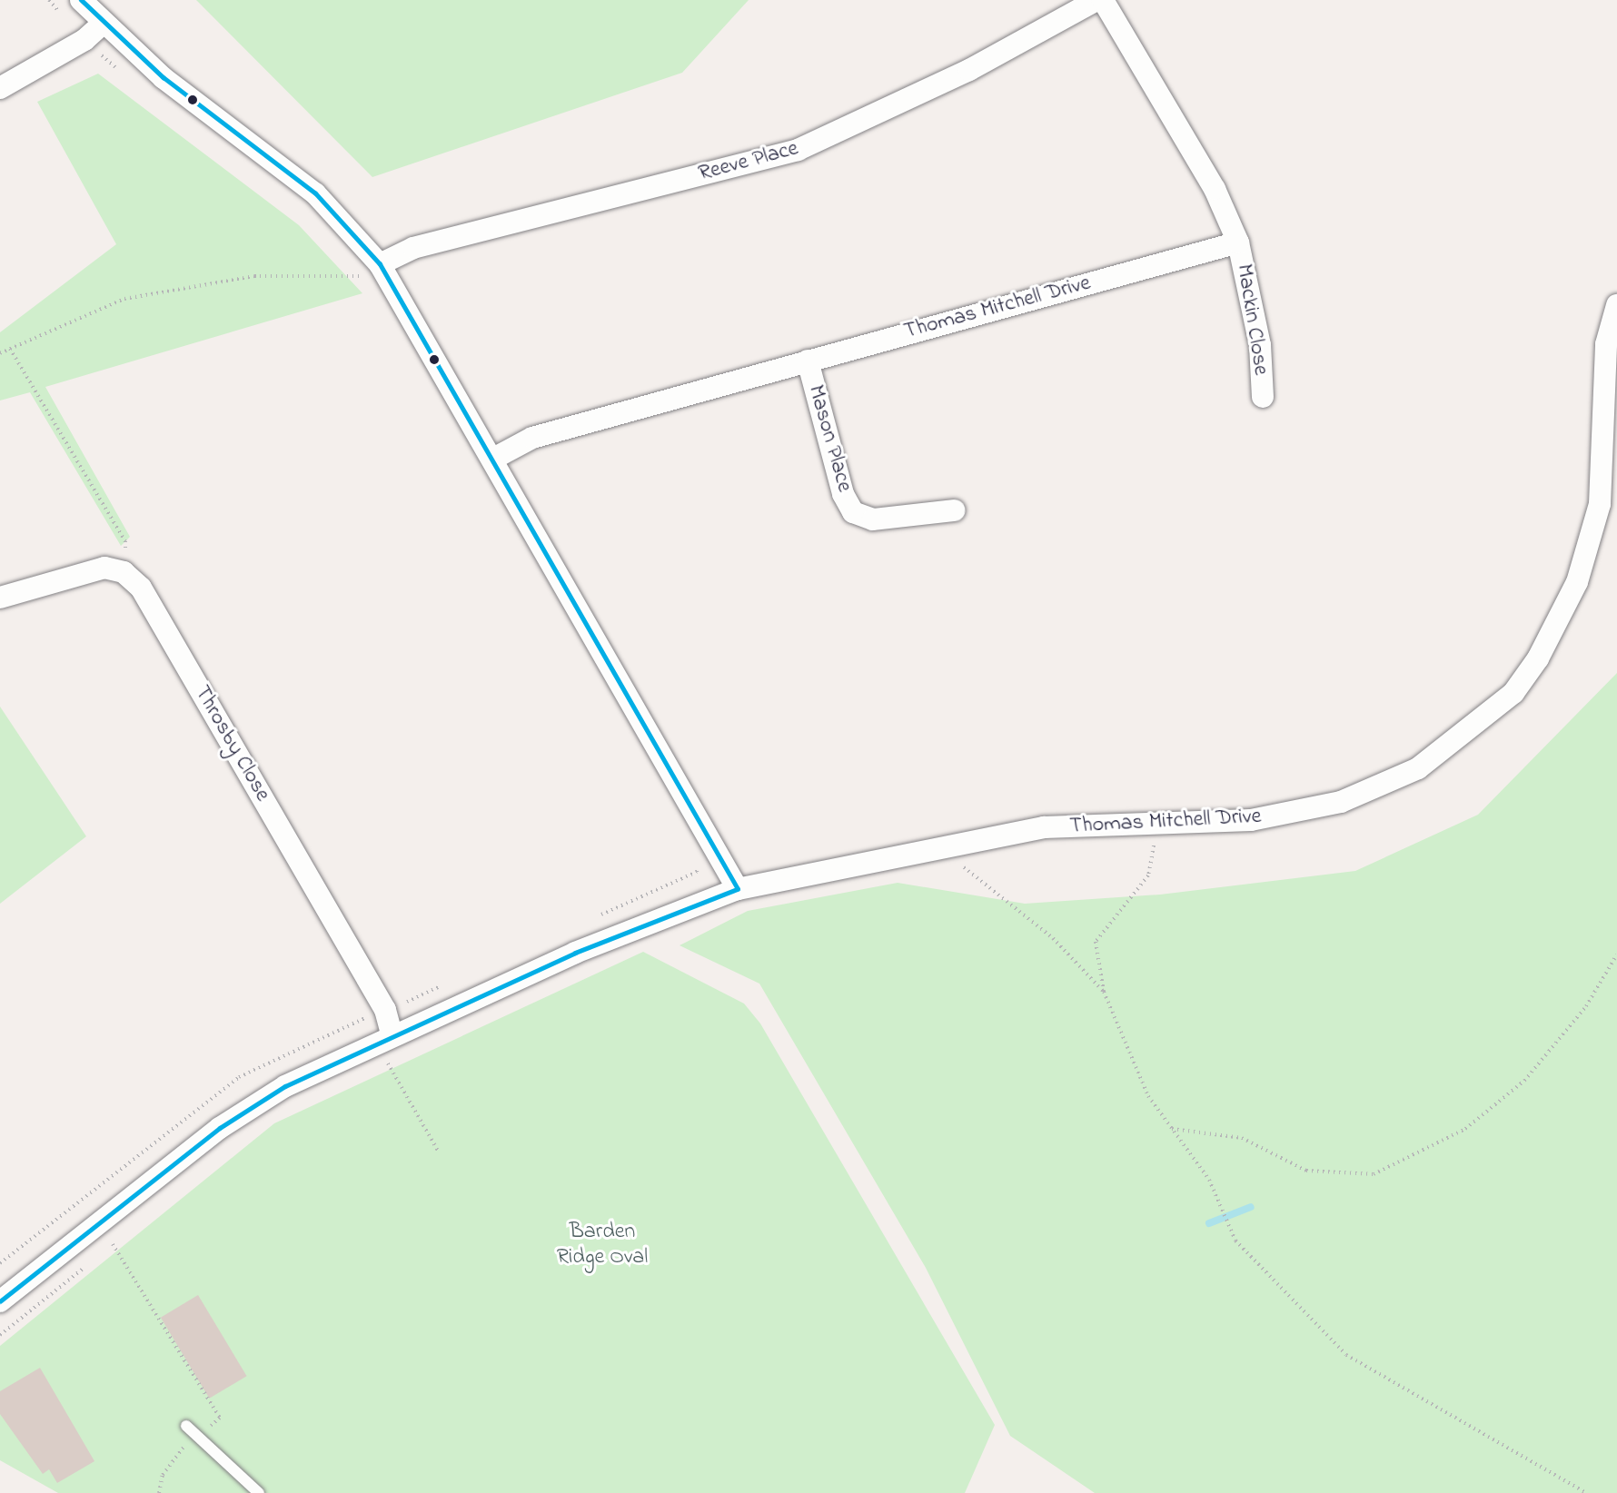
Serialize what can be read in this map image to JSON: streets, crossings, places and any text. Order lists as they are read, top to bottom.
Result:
{
  "streets": {
    "street": [
      "Reeve Place",
      "Thomas Mitchell Drive",
      "Mackin Close",
      "Mason Place",
      "Throsby Close"
    ]
  },
  "crossings": [
    ["Thomas Mitchell Drive", "Mackin Close"],
    ["Thomas Mitchell Drive", "Mason Place"],
    ["Thomas Mitchell Drive", "Throsby Close"]
  ],
  "parks": ["Barden Ridge Oval"]
}
